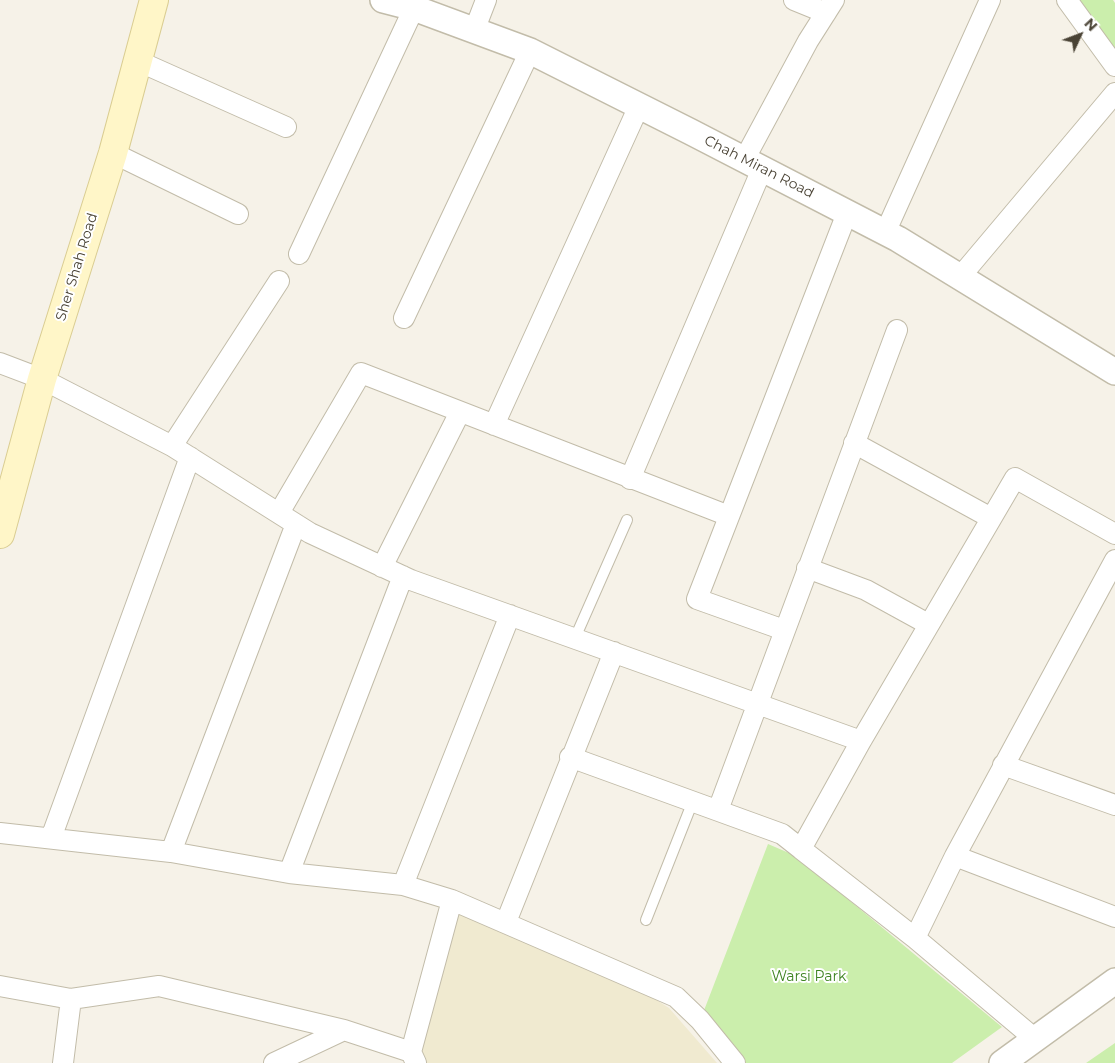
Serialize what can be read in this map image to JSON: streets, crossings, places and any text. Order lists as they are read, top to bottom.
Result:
{
  "streets": {
    "main road": ["Sher Shah Road"],
    "street": ["Chah Miran Road"]
  },
  "parks": ["Warsi Park"],
  "north": "top right"
}
